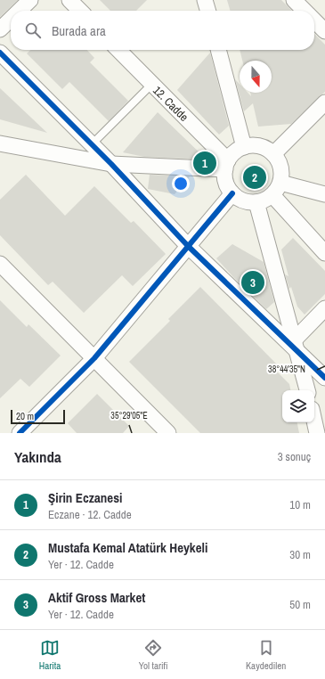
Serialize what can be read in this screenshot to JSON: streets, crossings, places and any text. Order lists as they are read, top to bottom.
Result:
{
  "streets": {
    "street": ["12. Cadde"]
  },
  "scale_bar": "20 m",
  "north": "bottom",
  "page": {
    "search": "Burada ara",
    "pins": ["1", "2", "3"],
    "scale": "20 m",
    "heading": ["Yakında", "3 sonuç"],
    "list": [
      {
        "mark": "1",
        "name": "Şirin Eczanesi",
        "note": "Eczane · 12. Cadde",
        "value": "10 m"
      },
      {
        "mark": "2",
        "name": "Mustafa Kemal Atatürk Heykeli",
        "note": "Yer · 12. Cadde",
        "value": "30 m"
      },
      {
        "mark": "3",
        "name": "Aktif Gross Market",
        "note": "Yer · 12. Cadde",
        "value": "50 m"
      }
    ],
    "nav": ["Harita", "Yol tarifi", "Kaydedilen"]
  },
  "coordinates": ["38°44'35\"N", "35°29'05\"E"]
}
